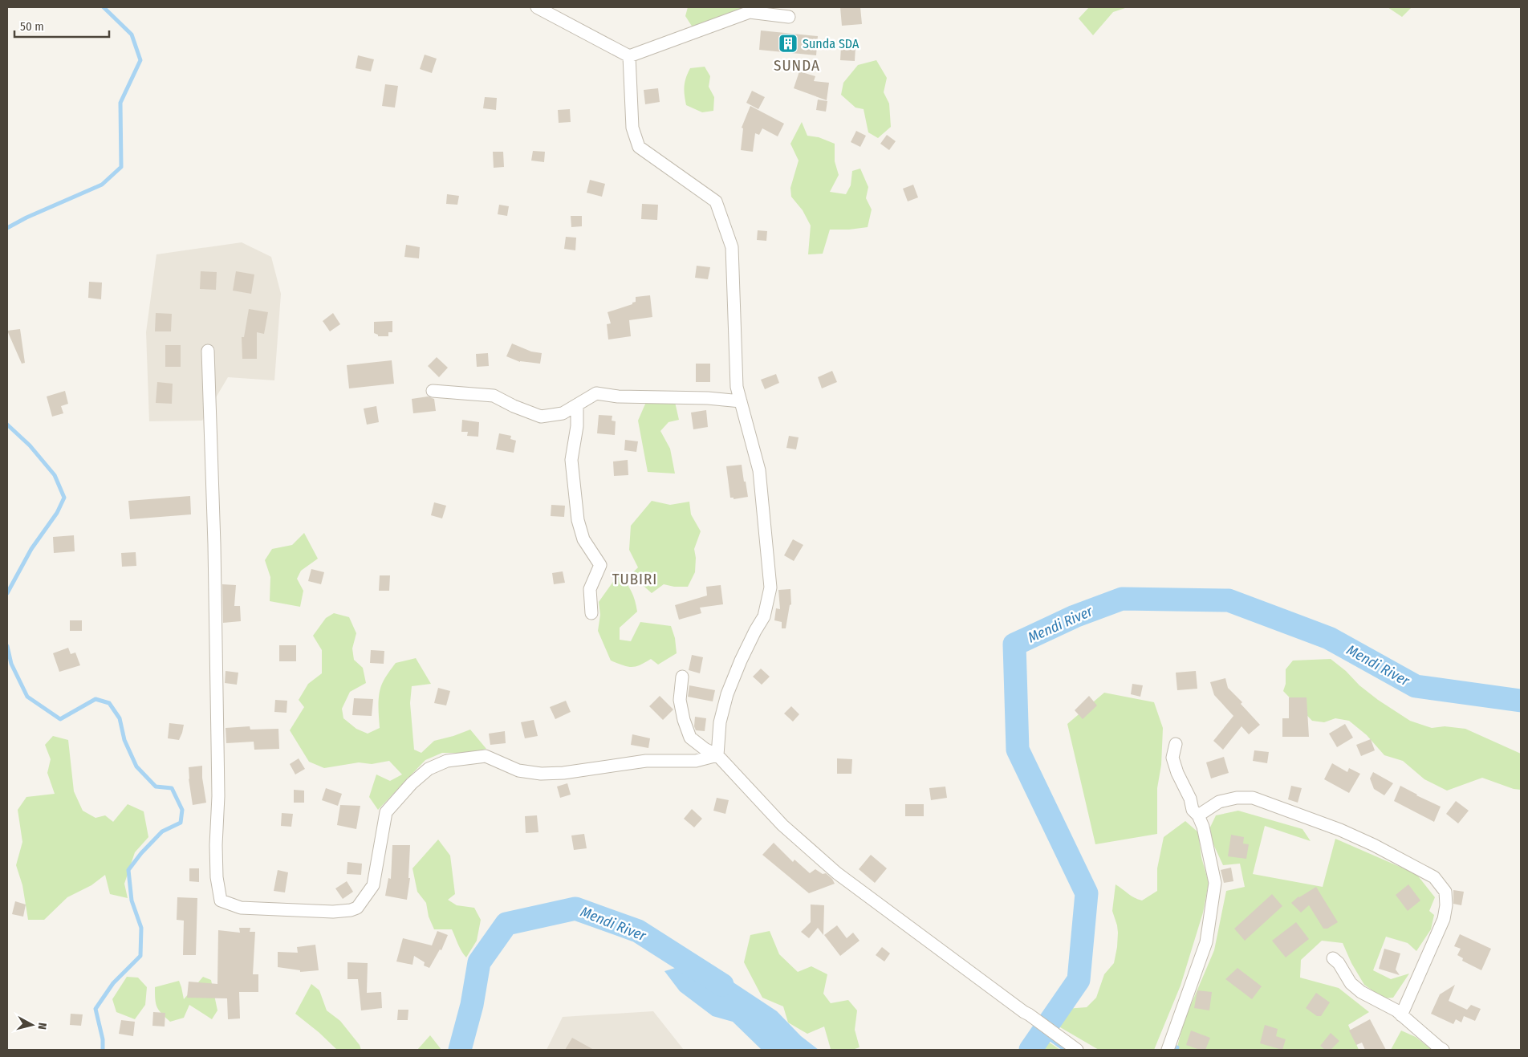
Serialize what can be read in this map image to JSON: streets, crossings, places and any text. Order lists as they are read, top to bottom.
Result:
{
  "districts": ["SUNDA", "TUBIRI"],
  "water": ["Mendi River"],
  "places": {
    "building": ["Sunda SDA"]
  },
  "scale_bar": "50 m",
  "north": "right"
}
